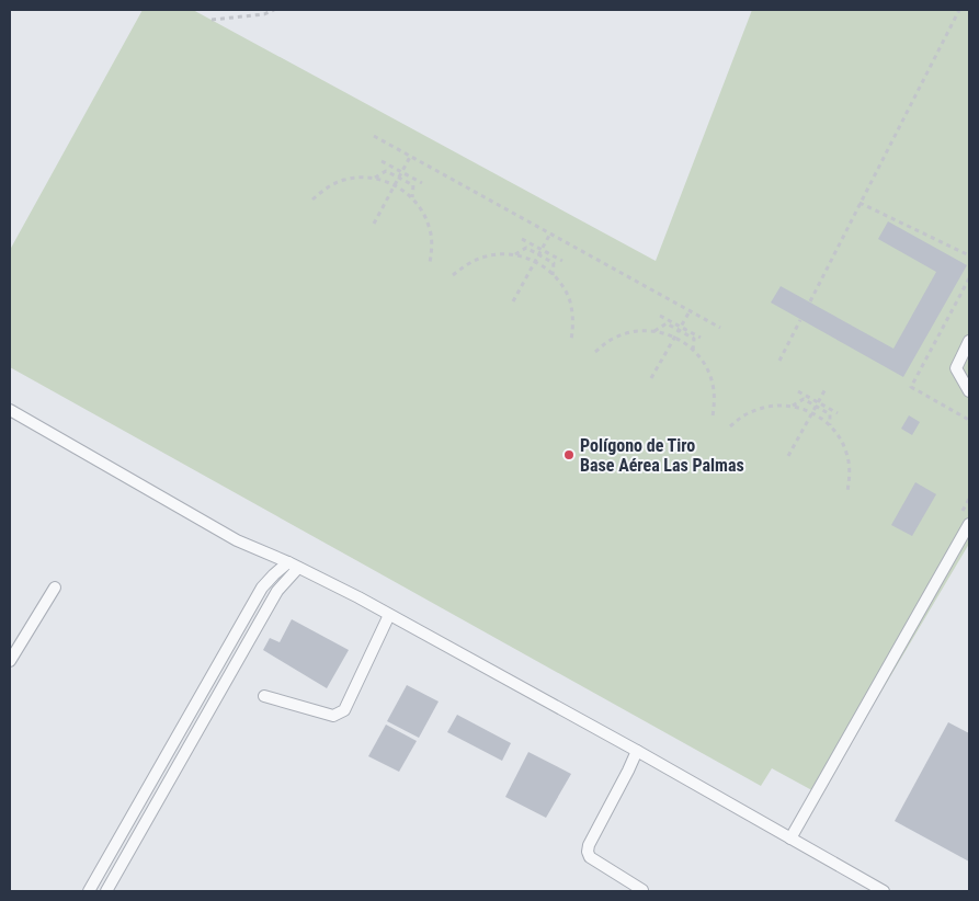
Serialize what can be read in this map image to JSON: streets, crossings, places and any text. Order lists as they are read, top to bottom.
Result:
{
  "places": ["Polígono de Tiro Base Aérea Las Palmas"]
}
